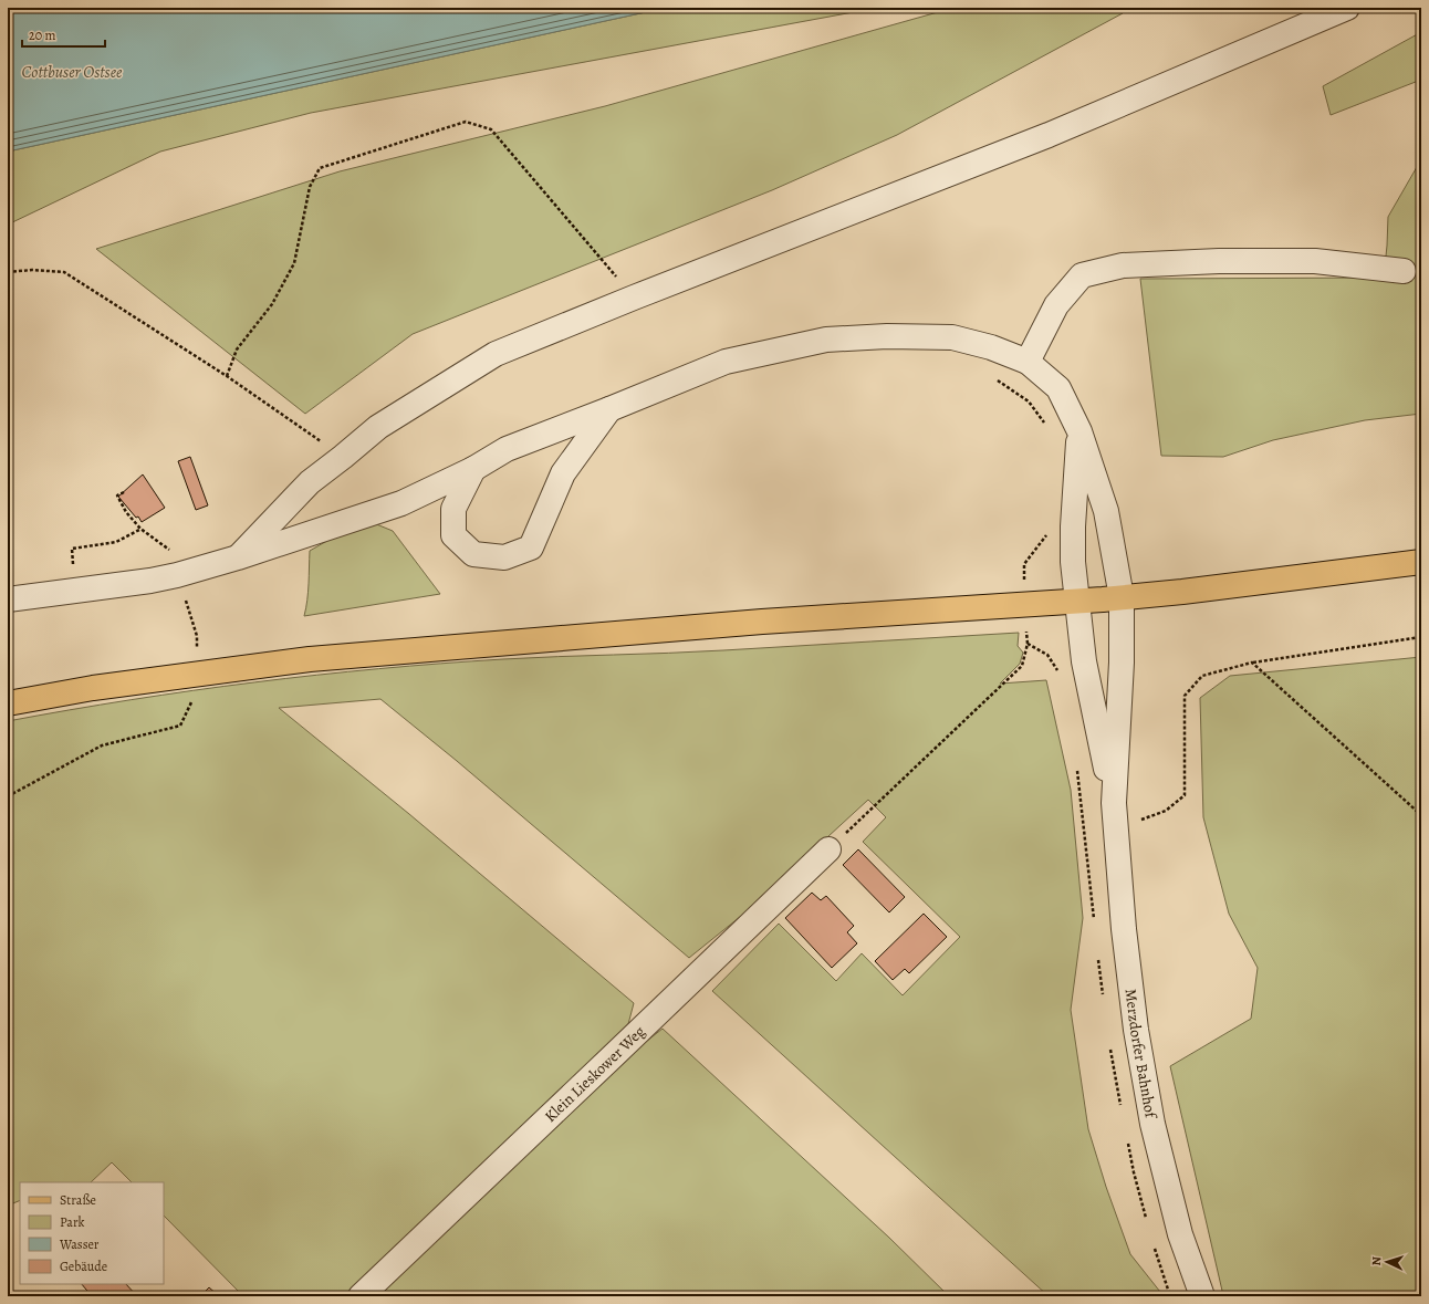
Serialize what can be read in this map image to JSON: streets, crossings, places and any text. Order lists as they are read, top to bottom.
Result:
{
  "streets": {
    "street": ["Merzdorfer Bahnhof", "Klein Lieskower Weg"]
  },
  "water": ["Cottbuser Ostsee"],
  "legend": [
    "Straße",
    "Park",
    "Wasser",
    "Gebäude"
  ],
  "scale_bar": "20 m",
  "north": "left"
}
